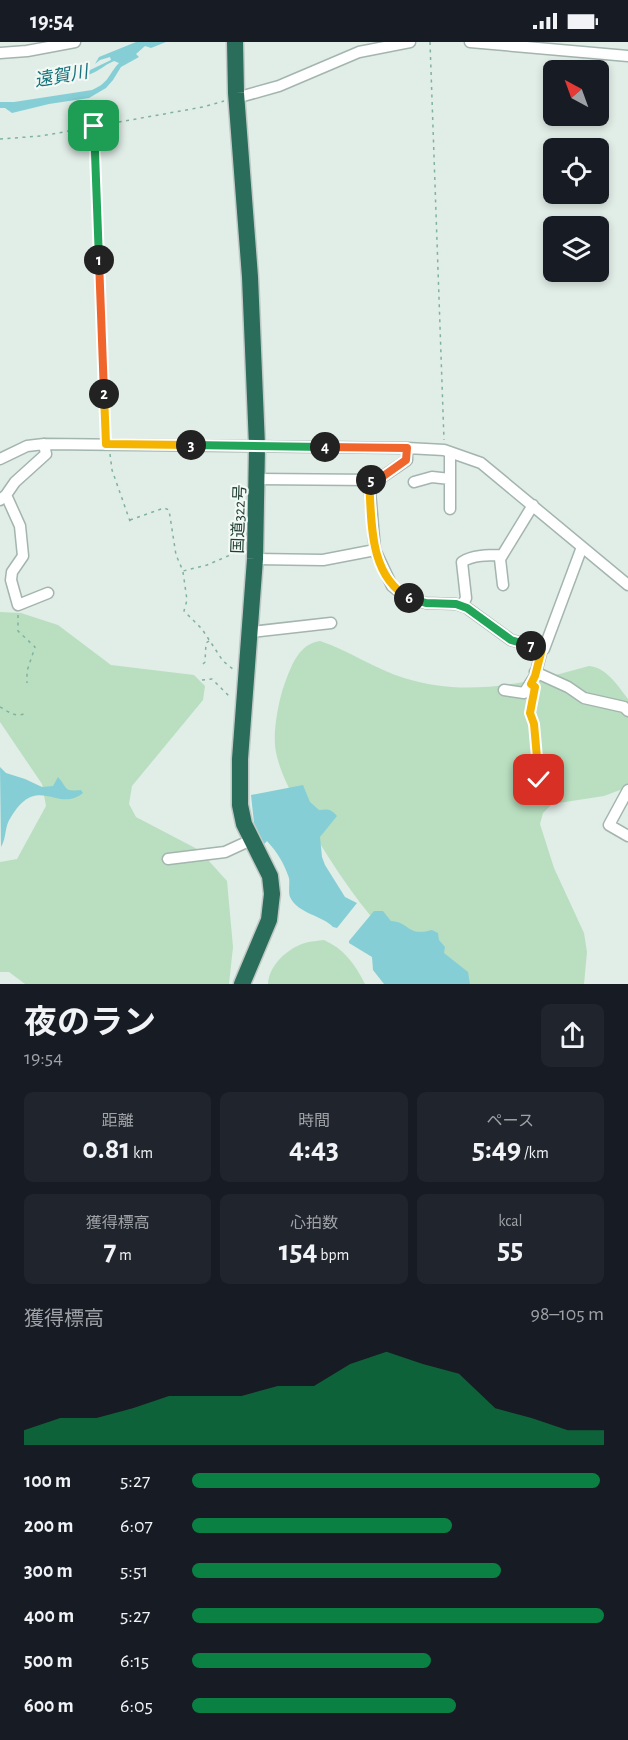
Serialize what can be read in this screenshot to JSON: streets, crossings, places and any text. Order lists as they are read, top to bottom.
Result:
{
  "streets": {
    "highway": ["国道322号"]
  },
  "water": ["遠賀川"],
  "north": "top left",
  "page": {
    "status": "19:54",
    "pins": [
      "1",
      "2",
      "3",
      "4",
      "5",
      "6",
      "7"
    ],
    "heading": ["夜のラン", "19:54"],
    "stats": [
      ["距離", "0.81 km"],
      ["時間", "4:43"],
      ["ペース", "5:49 /km"],
      ["獲得標高", "7 m"],
      ["心拍数", "154 bpm"],
      ["kcal", "55"]
    ],
    "chart": ["獲得標高", "98–105 m"],
    "list": [
      {
        "name": "100 m",
        "note": "5:27"
      },
      {
        "name": "200 m",
        "note": "6:07"
      },
      {
        "name": "300 m",
        "note": "5:51"
      },
      {
        "name": "400 m",
        "note": "5:27"
      },
      {
        "name": "500 m",
        "note": "6:15"
      },
      {
        "name": "600 m",
        "note": "6:05"
      }
    ]
  }
}
